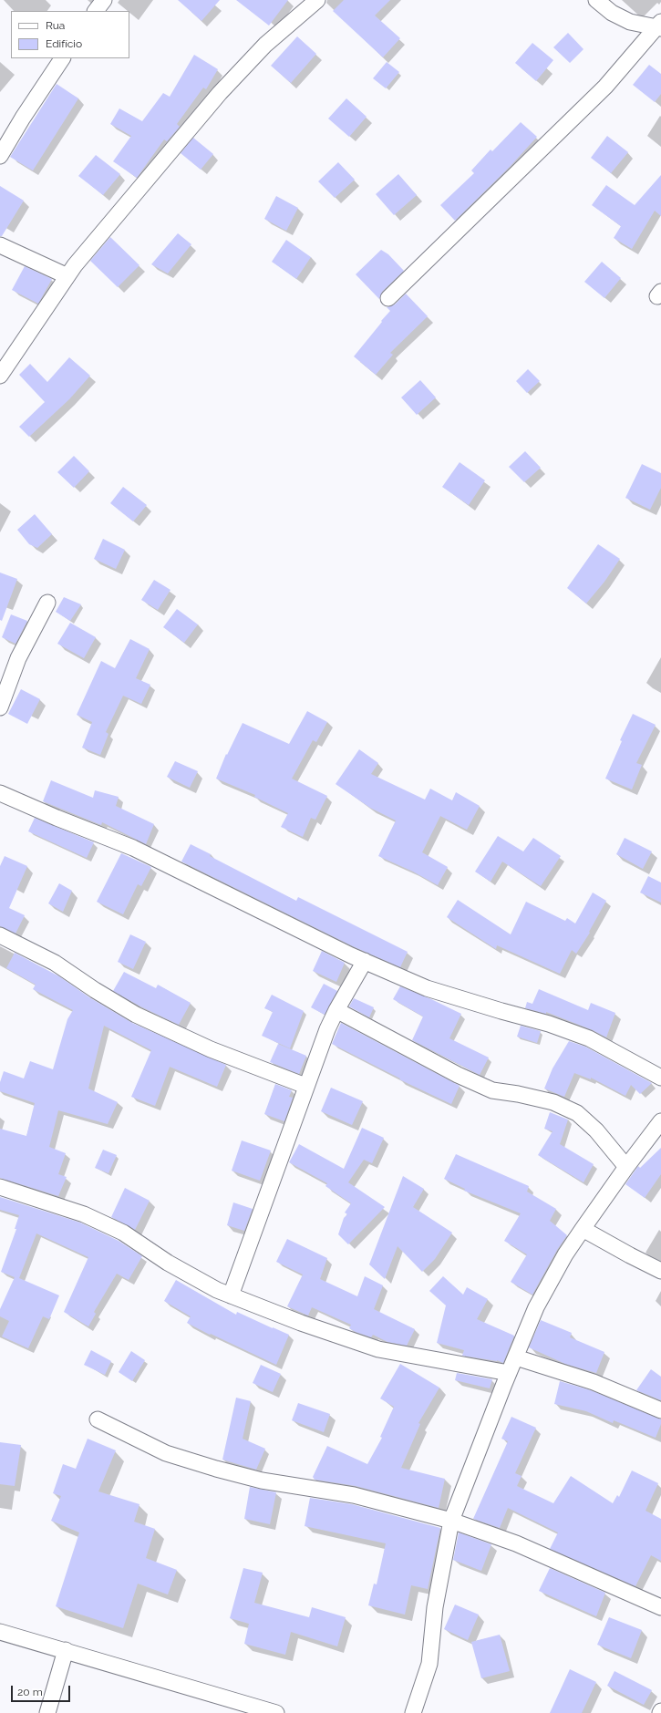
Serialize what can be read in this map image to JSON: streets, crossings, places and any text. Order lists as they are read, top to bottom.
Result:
{
  "legend": ["Rua", "Edifício"],
  "scale_bar": "20 m"
}
